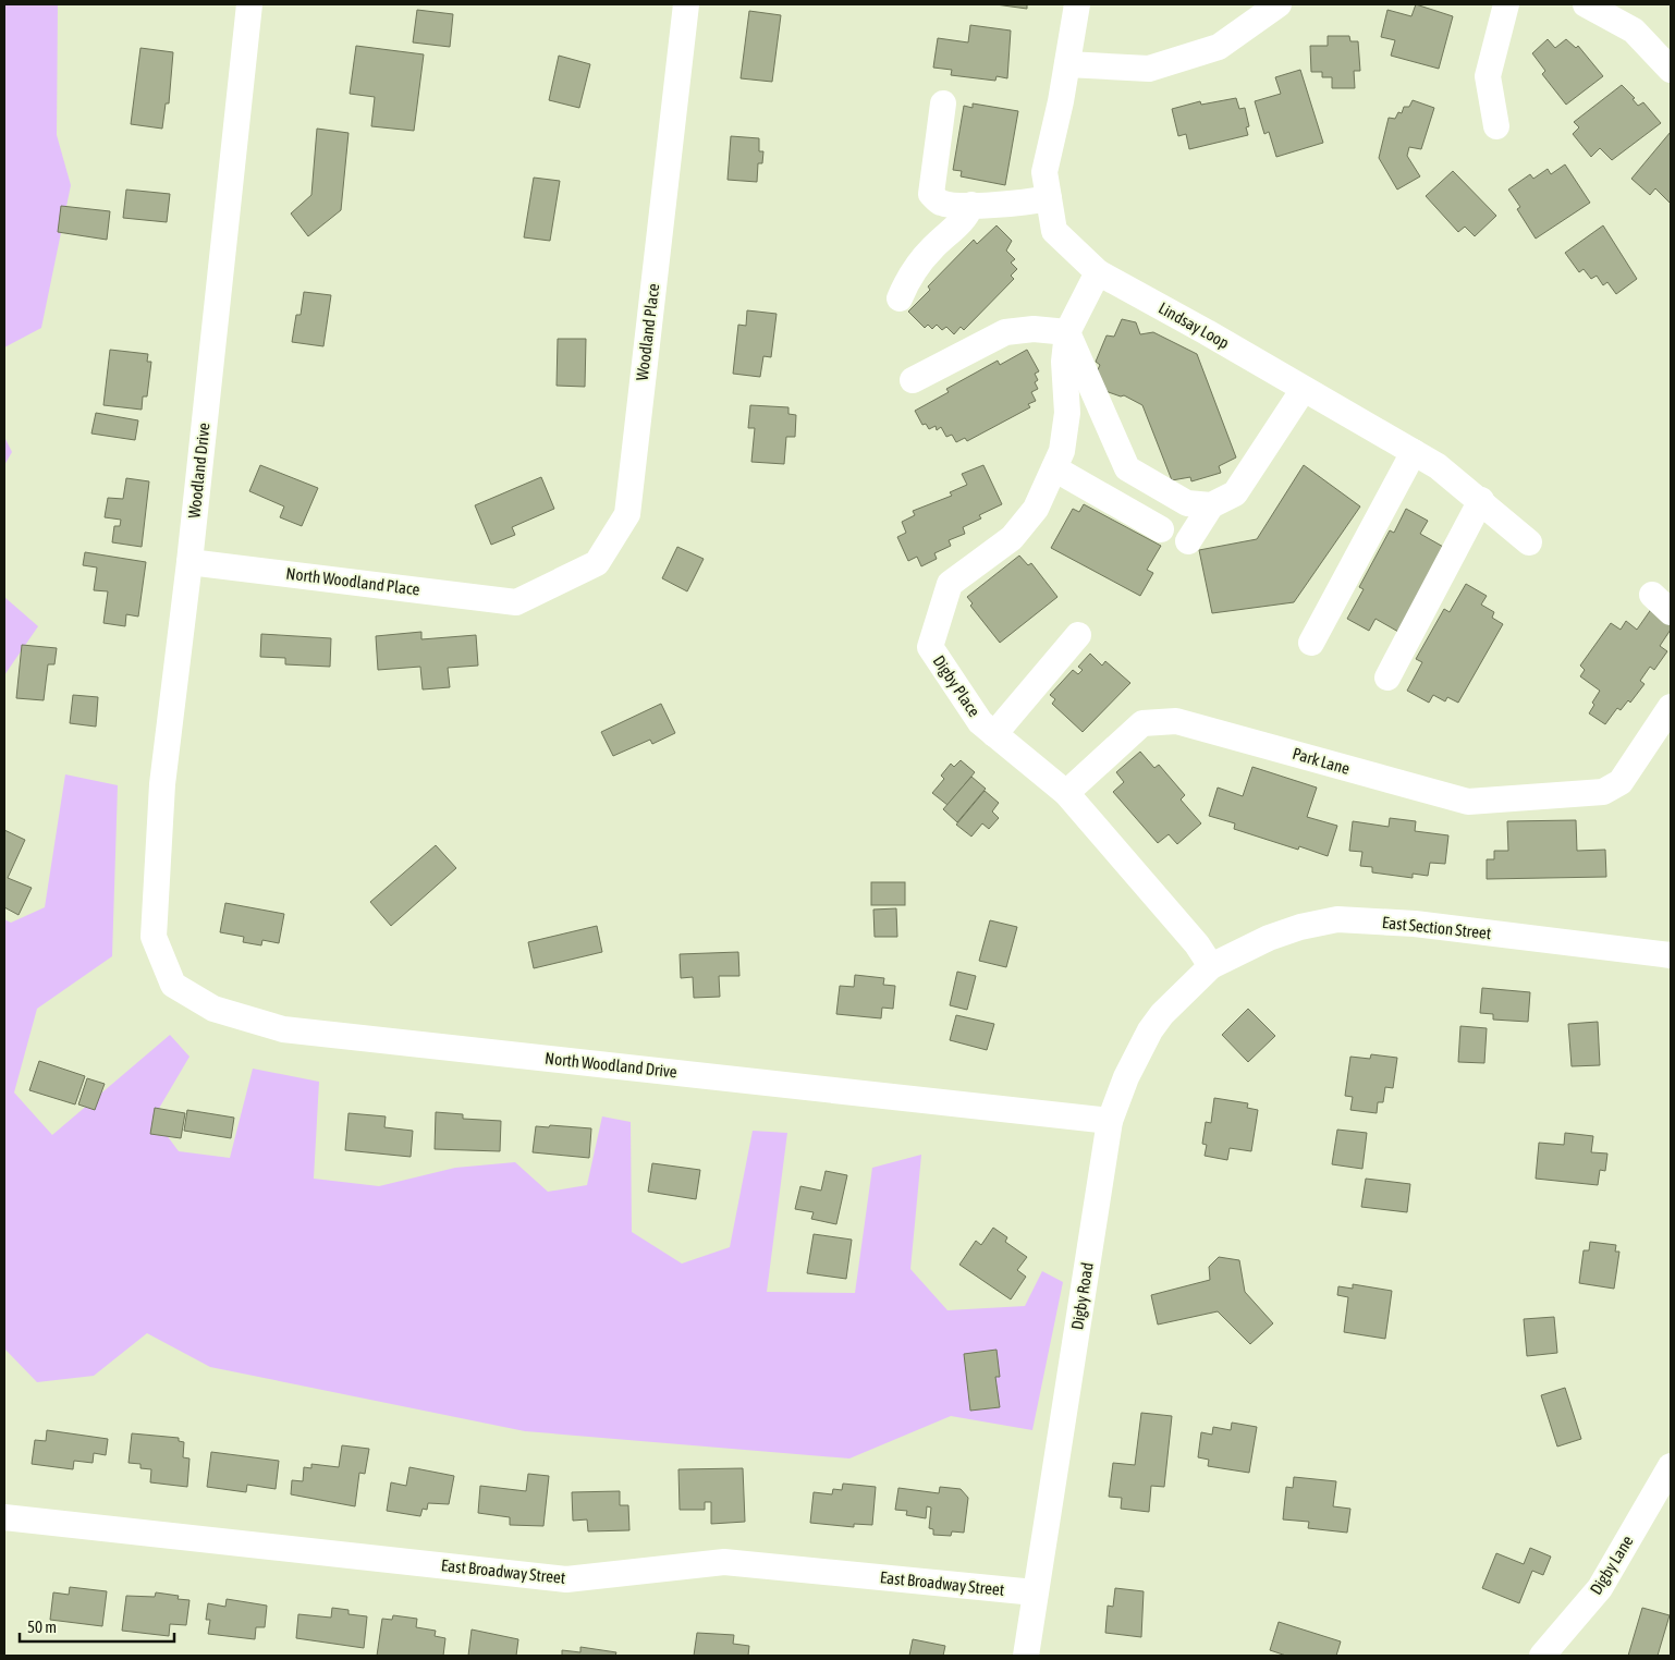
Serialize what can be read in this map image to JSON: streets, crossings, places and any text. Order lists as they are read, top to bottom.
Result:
{
  "streets": {
    "street": [
      "Lindsay Loop",
      "Woodland Place",
      "Woodland Drive",
      "North Woodland Place",
      "Digby Place",
      "Park Lane",
      "East Section Street",
      "North Woodland Drive",
      "Digby Road",
      "Digby Lane",
      "East Broadway Street"
    ]
  },
  "crossings": [
    ["Lindsay Loop", "Digby Place"],
    ["Woodland Place", "North Woodland Place"],
    ["Woodland Drive", "North Woodland Place"],
    ["Woodland Drive", "North Woodland Drive"],
    ["Digby Place", "Park Lane"],
    ["Digby Place", "East Section Street"],
    ["Digby Place", "Digby Road"],
    ["East Section Street", "Digby Road"],
    ["North Woodland Drive", "Digby Road"],
    ["Digby Road", "East Broadway Street"]
  ],
  "scale_bar": "50 m"
}
